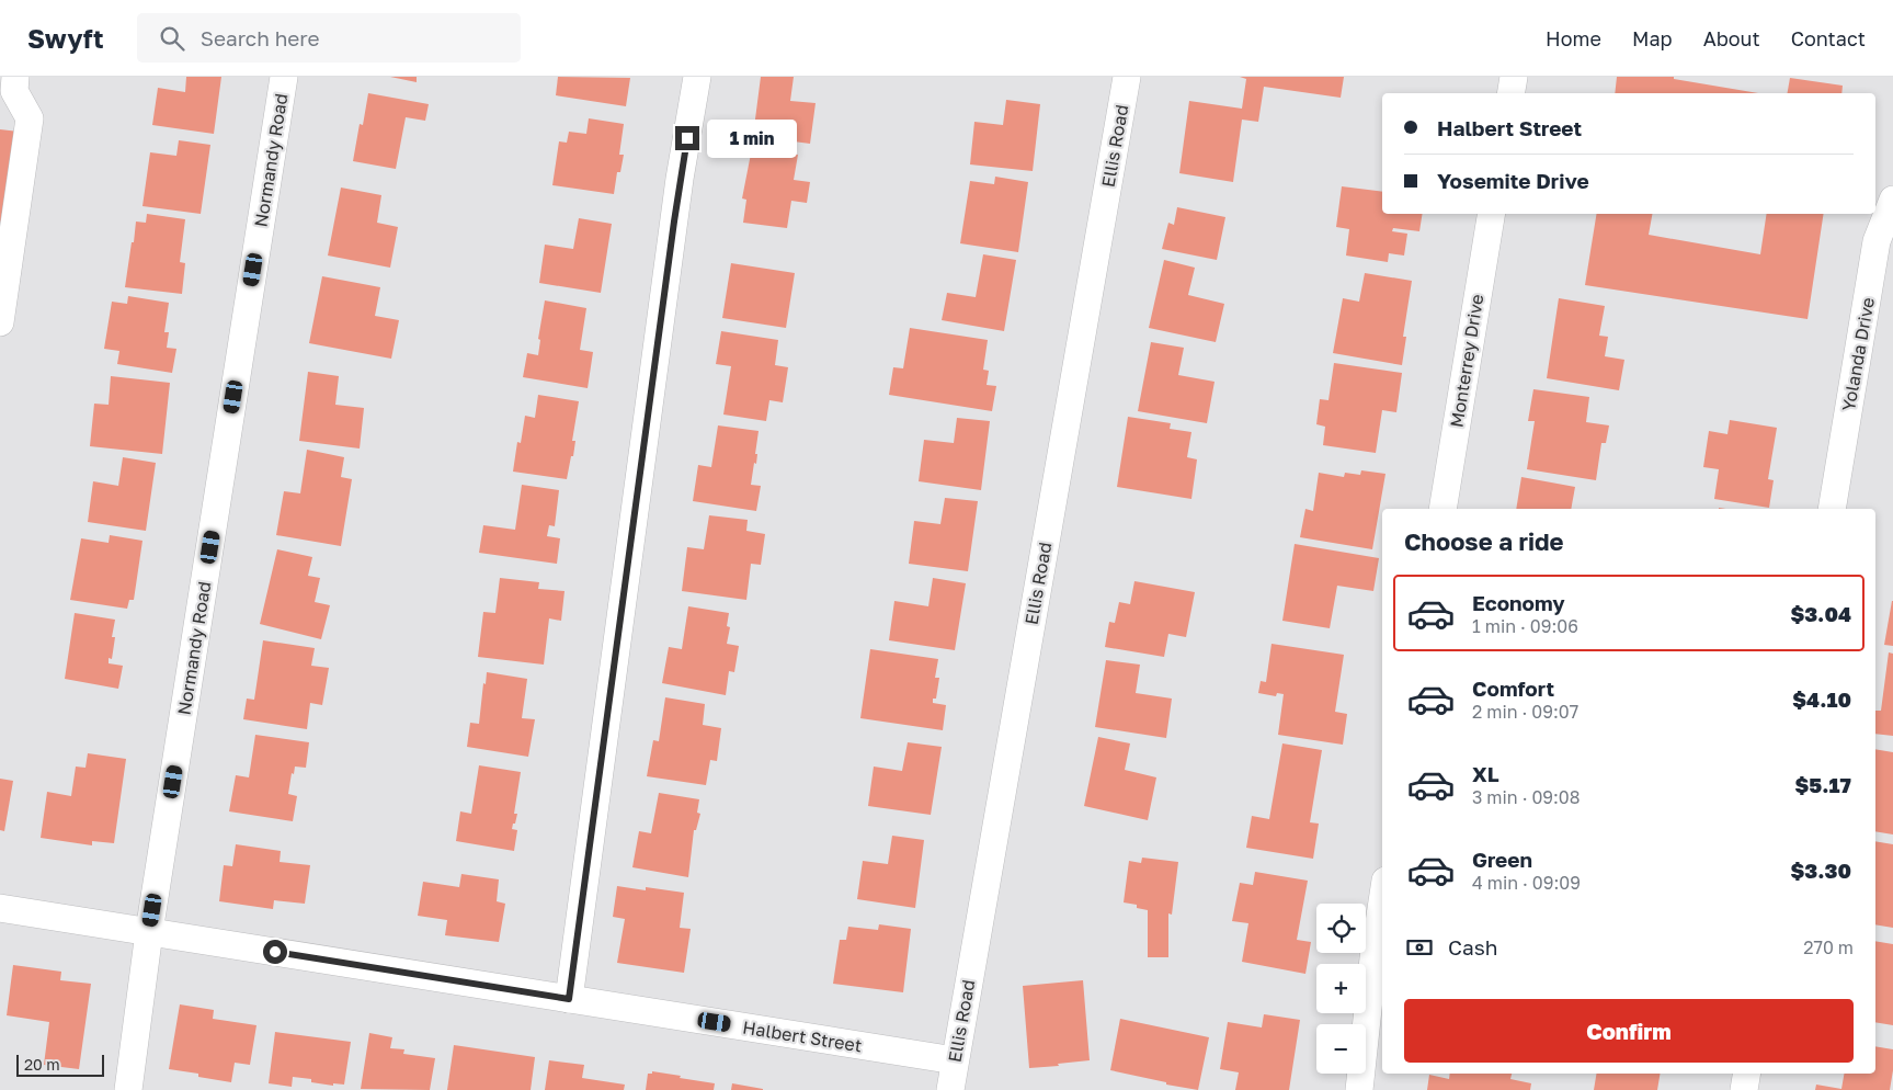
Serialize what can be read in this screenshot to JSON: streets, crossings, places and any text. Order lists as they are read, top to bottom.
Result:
{
  "streets": {
    "street": [
      "Ellis Road",
      "Normandy Road",
      "Yolanda Drive",
      "Monterrey Drive",
      "Halbert Street"
    ]
  },
  "crossings": [
    ["Ellis Road", "Halbert Street"],
    ["Normandy Road", "Halbert Street"]
  ],
  "scale_bar": "20 m",
  "page": {
    "header": "Swyft",
    "search": "Search here",
    "nav": [
      "Home",
      "Map",
      "About",
      "Contact"
    ],
    "banner": ["Halbert Street", "Yosemite Drive"],
    "bubble": "1 min",
    "heading": "Choose a ride",
    "list": [
      {
        "name": "Economy",
        "note": "1 min · 09:06",
        "value": "$3.04"
      },
      {
        "name": "Comfort",
        "note": "2 min · 09:07",
        "value": "$4.10"
      },
      {
        "name": "XL",
        "note": "3 min · 09:08",
        "value": "$5.17"
      },
      {
        "name": "Green",
        "note": "4 min · 09:09",
        "value": "$3.30"
      }
    ],
    "map_buttons": ["+", "−"],
    "pay": ["Cash", "270 m"],
    "buttons": "Confirm",
    "scale": "20 m"
  }
}
